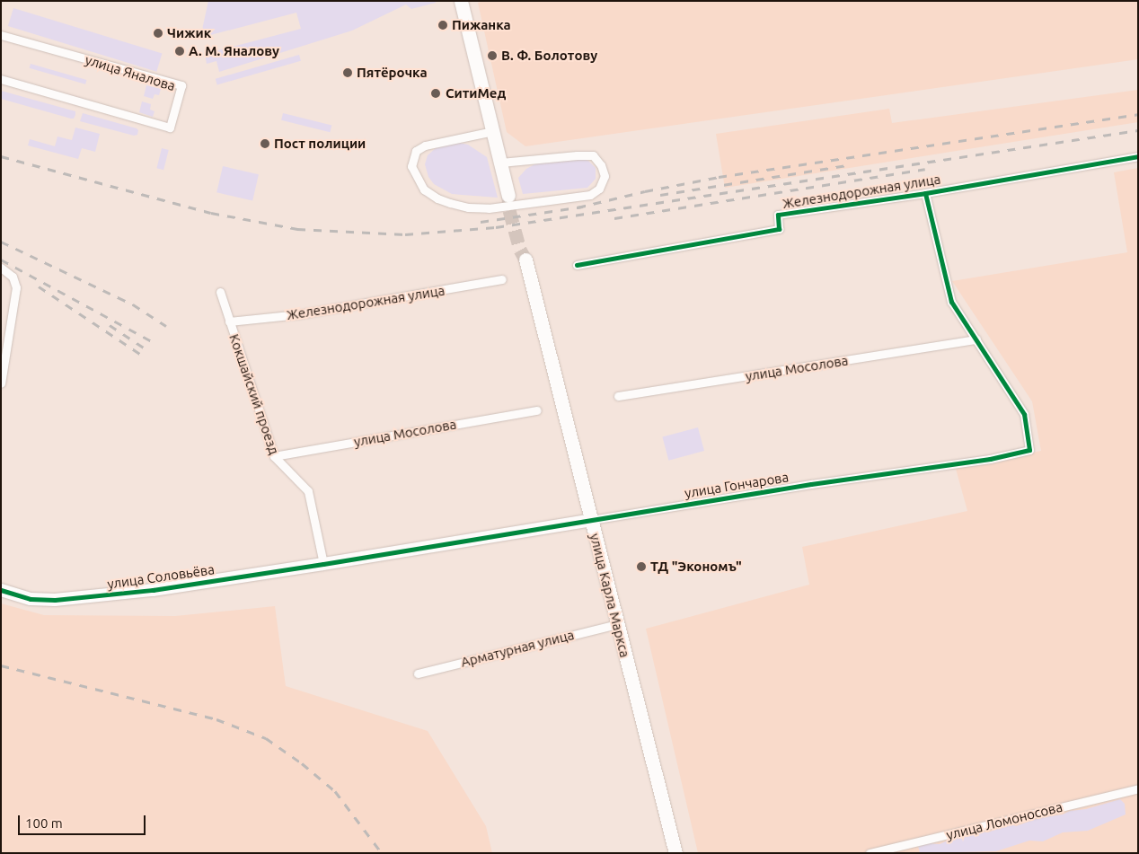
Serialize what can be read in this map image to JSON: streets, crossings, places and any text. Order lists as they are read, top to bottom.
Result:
{
  "streets": {
    "main road": ["улица Карла Маркса"],
    "street": [
      "улица Яналова",
      "Железнодорожная улица",
      "улица Мосолова",
      "Кокшайский проезд",
      "улица Гончарова",
      "улица Соловьёва",
      "Арматурная улица",
      "улица Ломоносова"
    ]
  },
  "crossings": [
    ["Железнодорожная улица", "Кокшайский проезд"],
    ["улица Мосолова", "Кокшайский проезд"],
    ["улица Мосолова", "улица Гончарова"],
    ["Кокшайский проезд", "улица Гончарова"],
    ["Кокшайский проезд", "улица Соловьёва"],
    ["улица Гончарова", "улица Соловьёва"],
    ["улица Гончарова", "улица Карла Маркса"],
    ["улица Карла Маркса", "Арматурная улица"]
  ],
  "places": [
    "Пижанка",
    "Чижик",
    "А. М. Яналову",
    "В. Ф. Болотову",
    "Пятёрочка",
    "СитиМед",
    "Пост полиции",
    "ТД \"Экономъ\""
  ],
  "scale_bar": "100 m"
}
